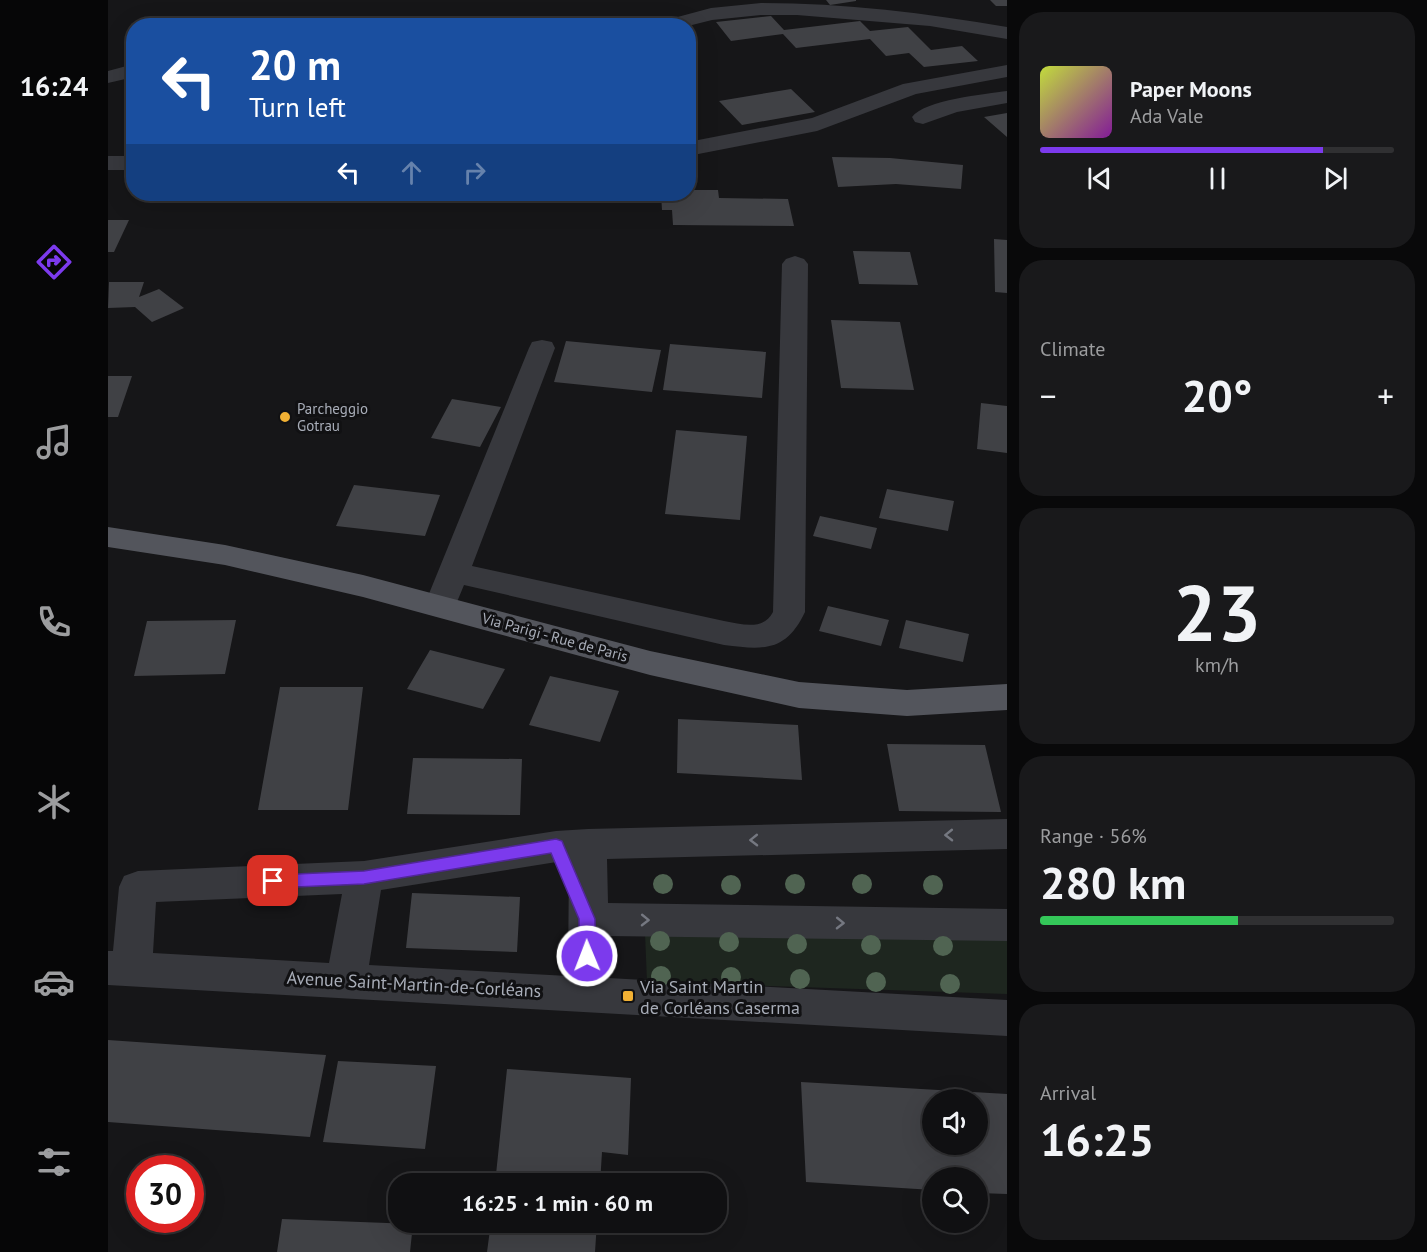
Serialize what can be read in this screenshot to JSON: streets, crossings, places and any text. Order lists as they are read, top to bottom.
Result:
{
  "streets": {
    "main road": ["Via Parigi - Rue de Paris"],
    "street": ["Avenue Saint-Martin-de-Corléans"]
  },
  "places": {
    "other": ["Parcheggio Gotrau"],
    "transit": ["Via Saint Martin de Corléans Caserma"]
  },
  "page": {
    "tabs": "16:24",
    "turn": ["20 m", "Turn left"],
    "song": ["Paper Moons", "Ada Vale"],
    "tile": [
      "Climate",
      ["23", "km/h"],
      ["Range · 56%", "280 km"],
      ["Arrival", "16:25"]
    ],
    "heat": ["−", "20°", "+"],
    "limit": "30",
    "trip": "16:25 · 1 min · 60 m"
  }
}
